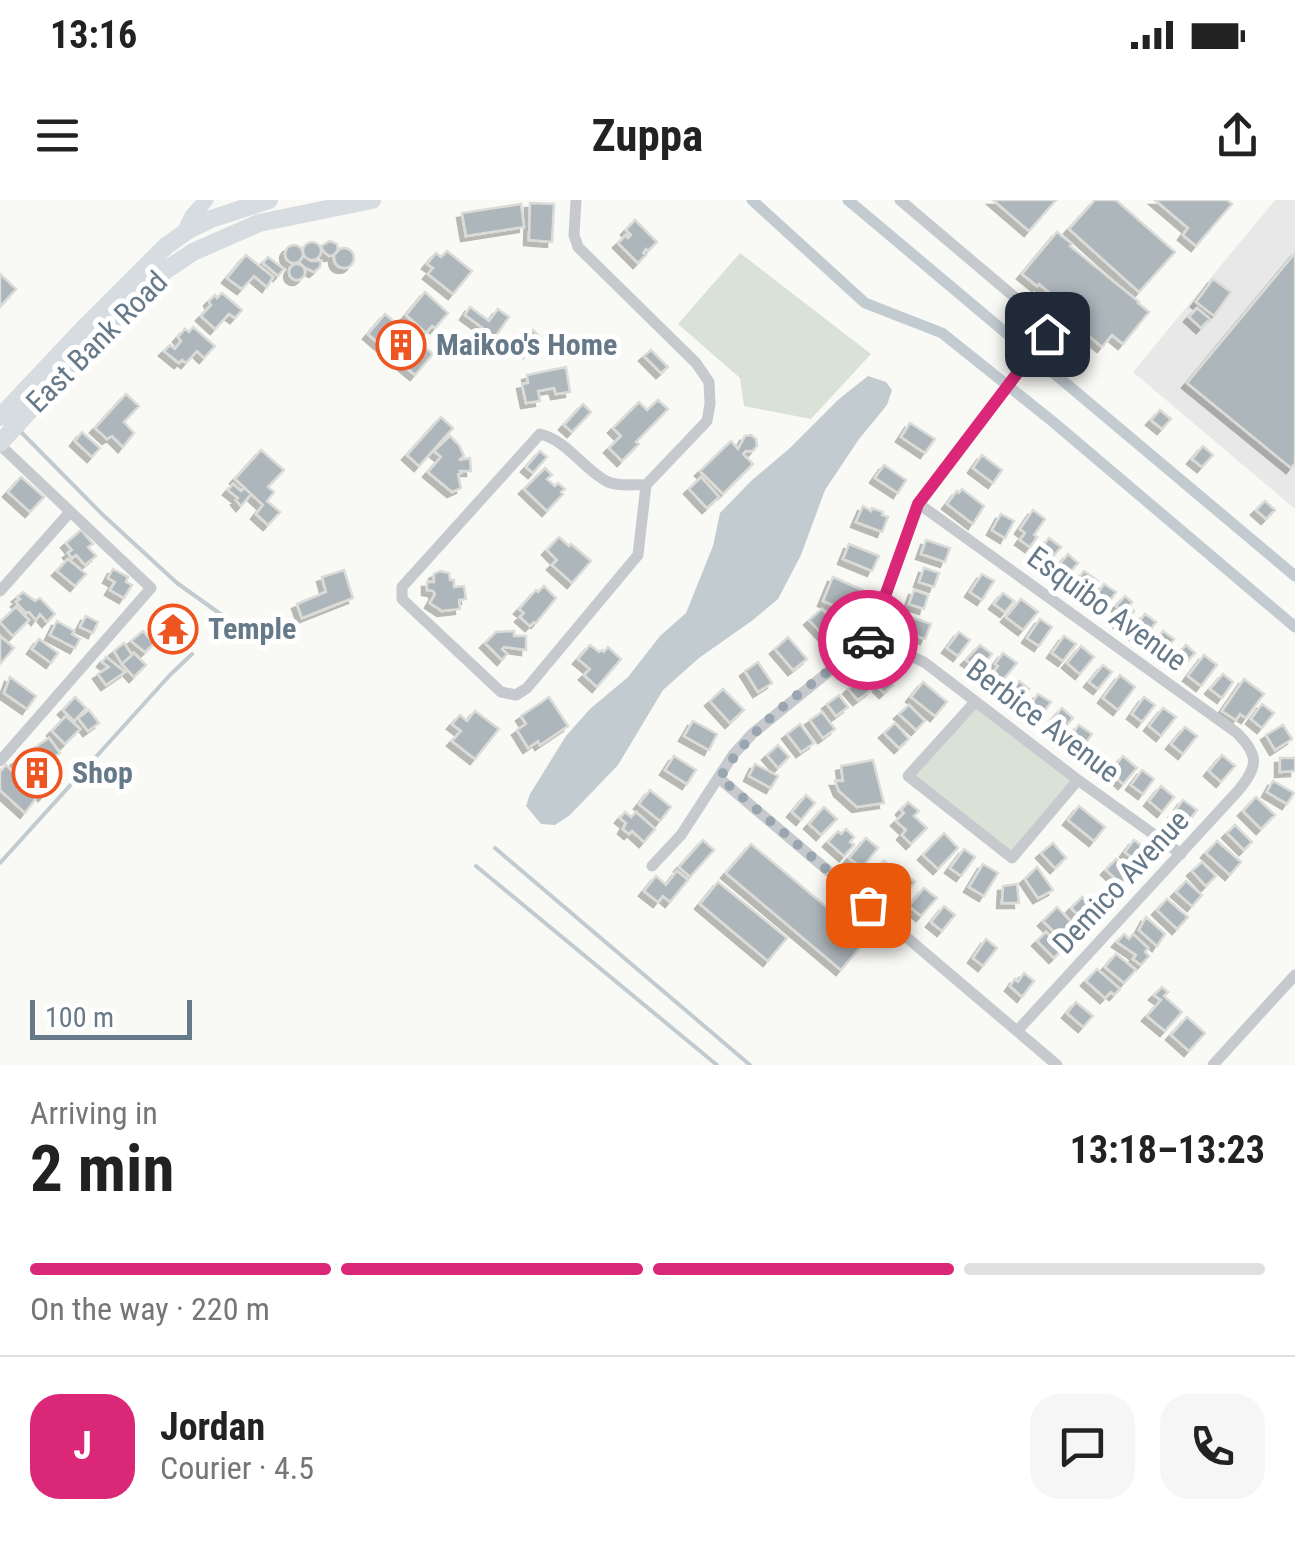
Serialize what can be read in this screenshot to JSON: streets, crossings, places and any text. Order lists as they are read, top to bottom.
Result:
{
  "streets": {
    "main road": ["East Bank Road"],
    "street": ["Esquibo Avenue", "Berbice Avenue", "Demico Avenue"]
  },
  "crossings": [
    ["Esquibo Avenue", "Demico Avenue"],
    ["Berbice Avenue", "Demico Avenue"]
  ],
  "places": {
    "building": ["Maikoo's Home", "Shop"],
    "temple": ["Temple"]
  },
  "scale_bar": "100 m",
  "page": {
    "status": "13:16",
    "header": "Zuppa",
    "scale": "100 m",
    "heading": ["2 min", "Arriving in", "13:18–13:23"],
    "panel": ["Jordan", "Courier · 4.5"],
    "bar": "On the way · 220 m",
    "round": "J"
  }
}
